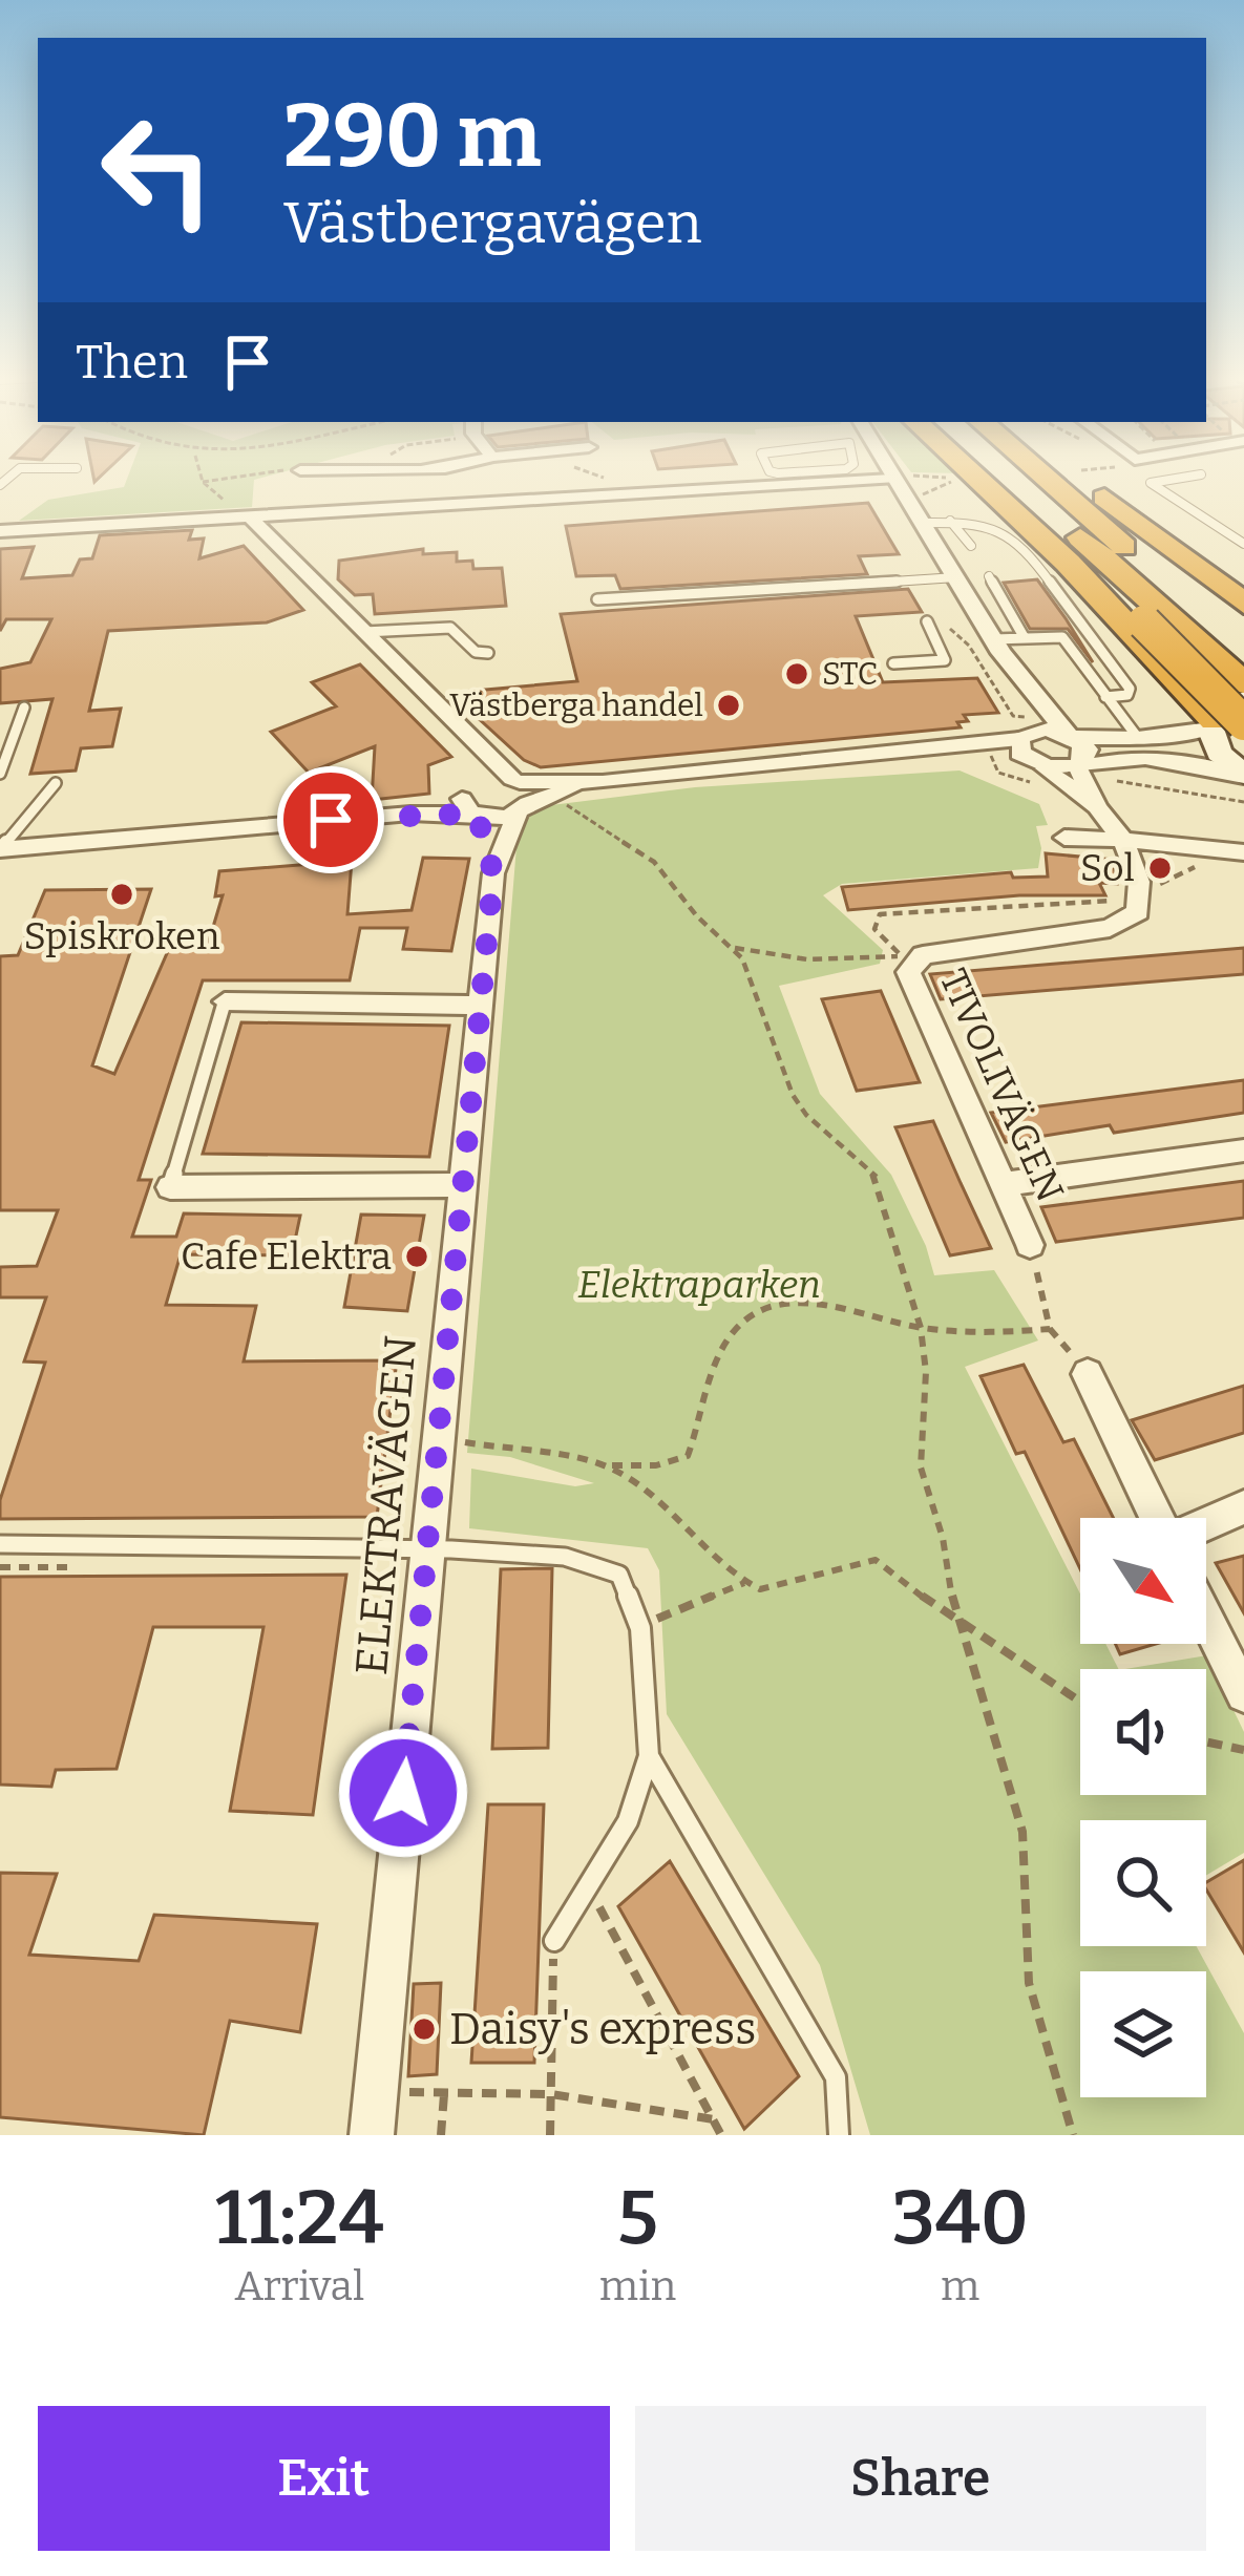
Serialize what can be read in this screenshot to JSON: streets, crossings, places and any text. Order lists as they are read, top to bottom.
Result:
{
  "streets": {
    "street": ["TIVOLIVÄGEN", "ELEKTRAVÄGEN"]
  },
  "parks": ["Elektraparken"],
  "places": [
    "STC",
    "Västberga handel",
    "Sol",
    "Spiskroken",
    "Cafe Elektra",
    "Daisy's express"
  ],
  "north": "bottom right",
  "page": {
    "turn": ["290 m", "Västbergavägen"],
    "then": "Then",
    "eta": [
      "11:24",
      "Arrival",
      "5",
      "min",
      "340",
      "m"
    ],
    "buttons": ["Exit", "Share"]
  }
}
